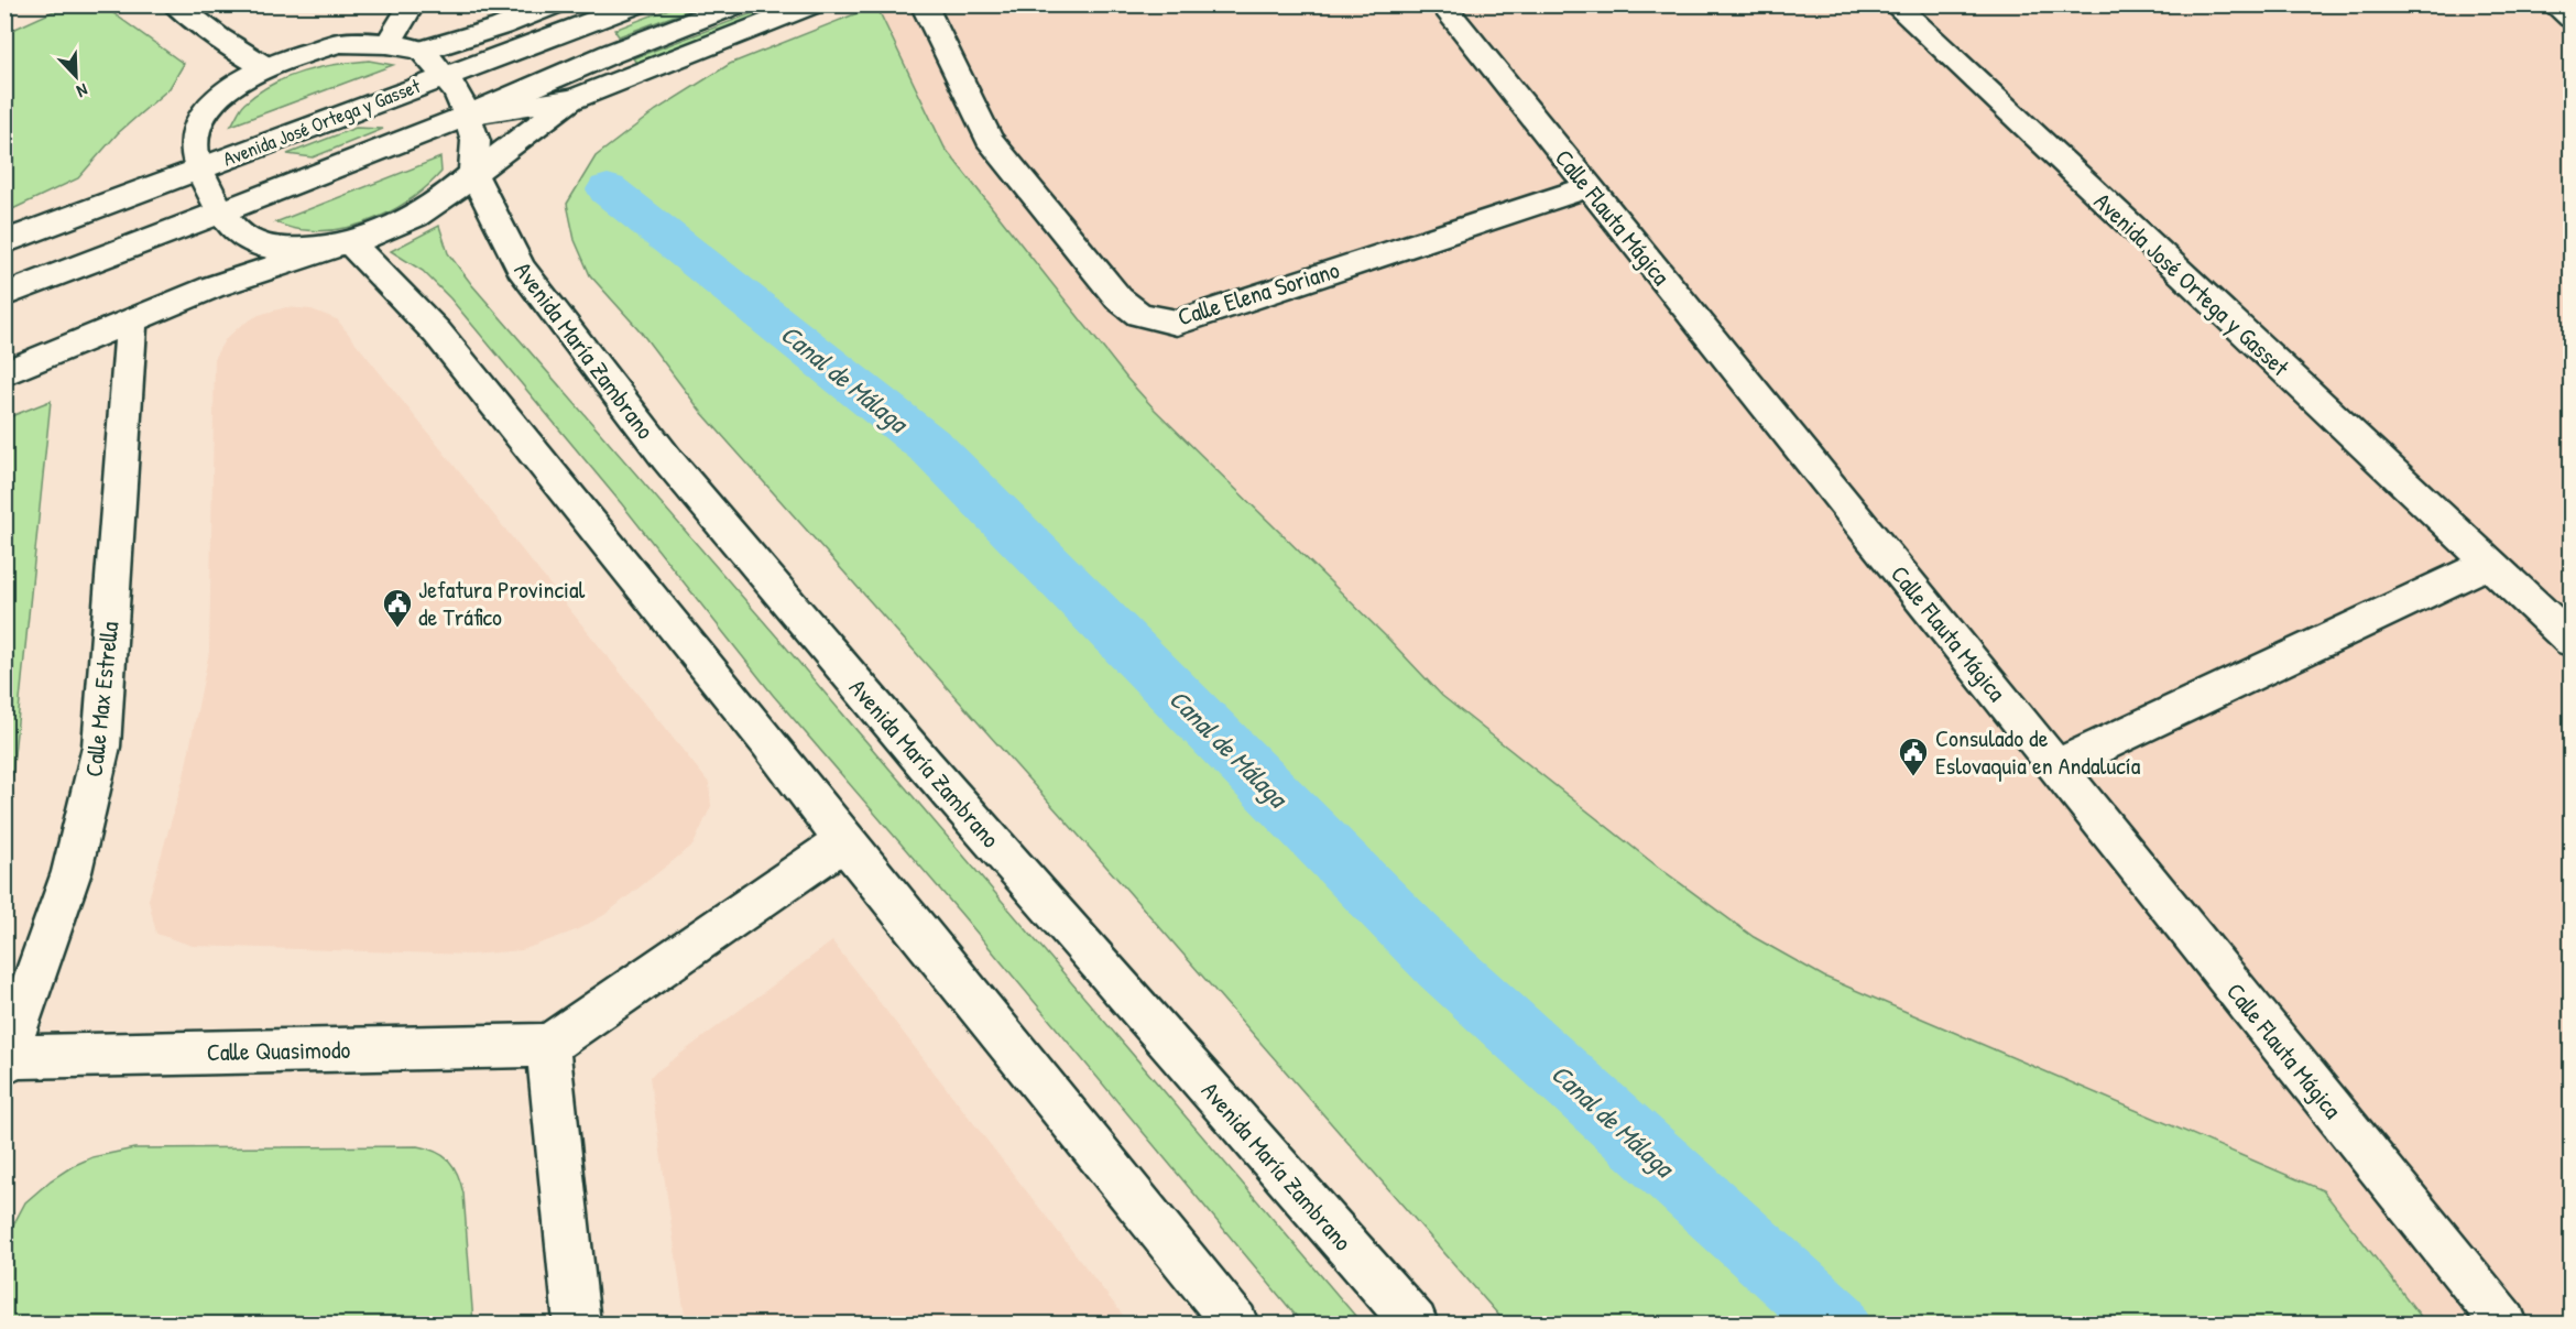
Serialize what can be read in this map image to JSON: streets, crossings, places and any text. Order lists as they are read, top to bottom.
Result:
{
  "streets": {
    "street": [
      "Avenida José Ortega y Gasset",
      "Calle Flauta Mágica",
      "Calle Elena Soriano",
      "Avenida María Zambrano",
      "Calle Max Estrella",
      "Calle Quasimodo"
    ]
  },
  "crossings": [
    ["Avenida José Ortega y Gasset", "Avenida María Zambrano"],
    ["Calle Flauta Mágica", "Calle Elena Soriano"],
    ["Calle Max Estrella", "Calle Quasimodo"]
  ],
  "water": ["Canal de Málaga"],
  "places": {
    "public building": ["Jefatura Provincial de Tráfico", "Consulado de Eslovaquia en Andalucía"]
  },
  "north": "bottom right"
}
